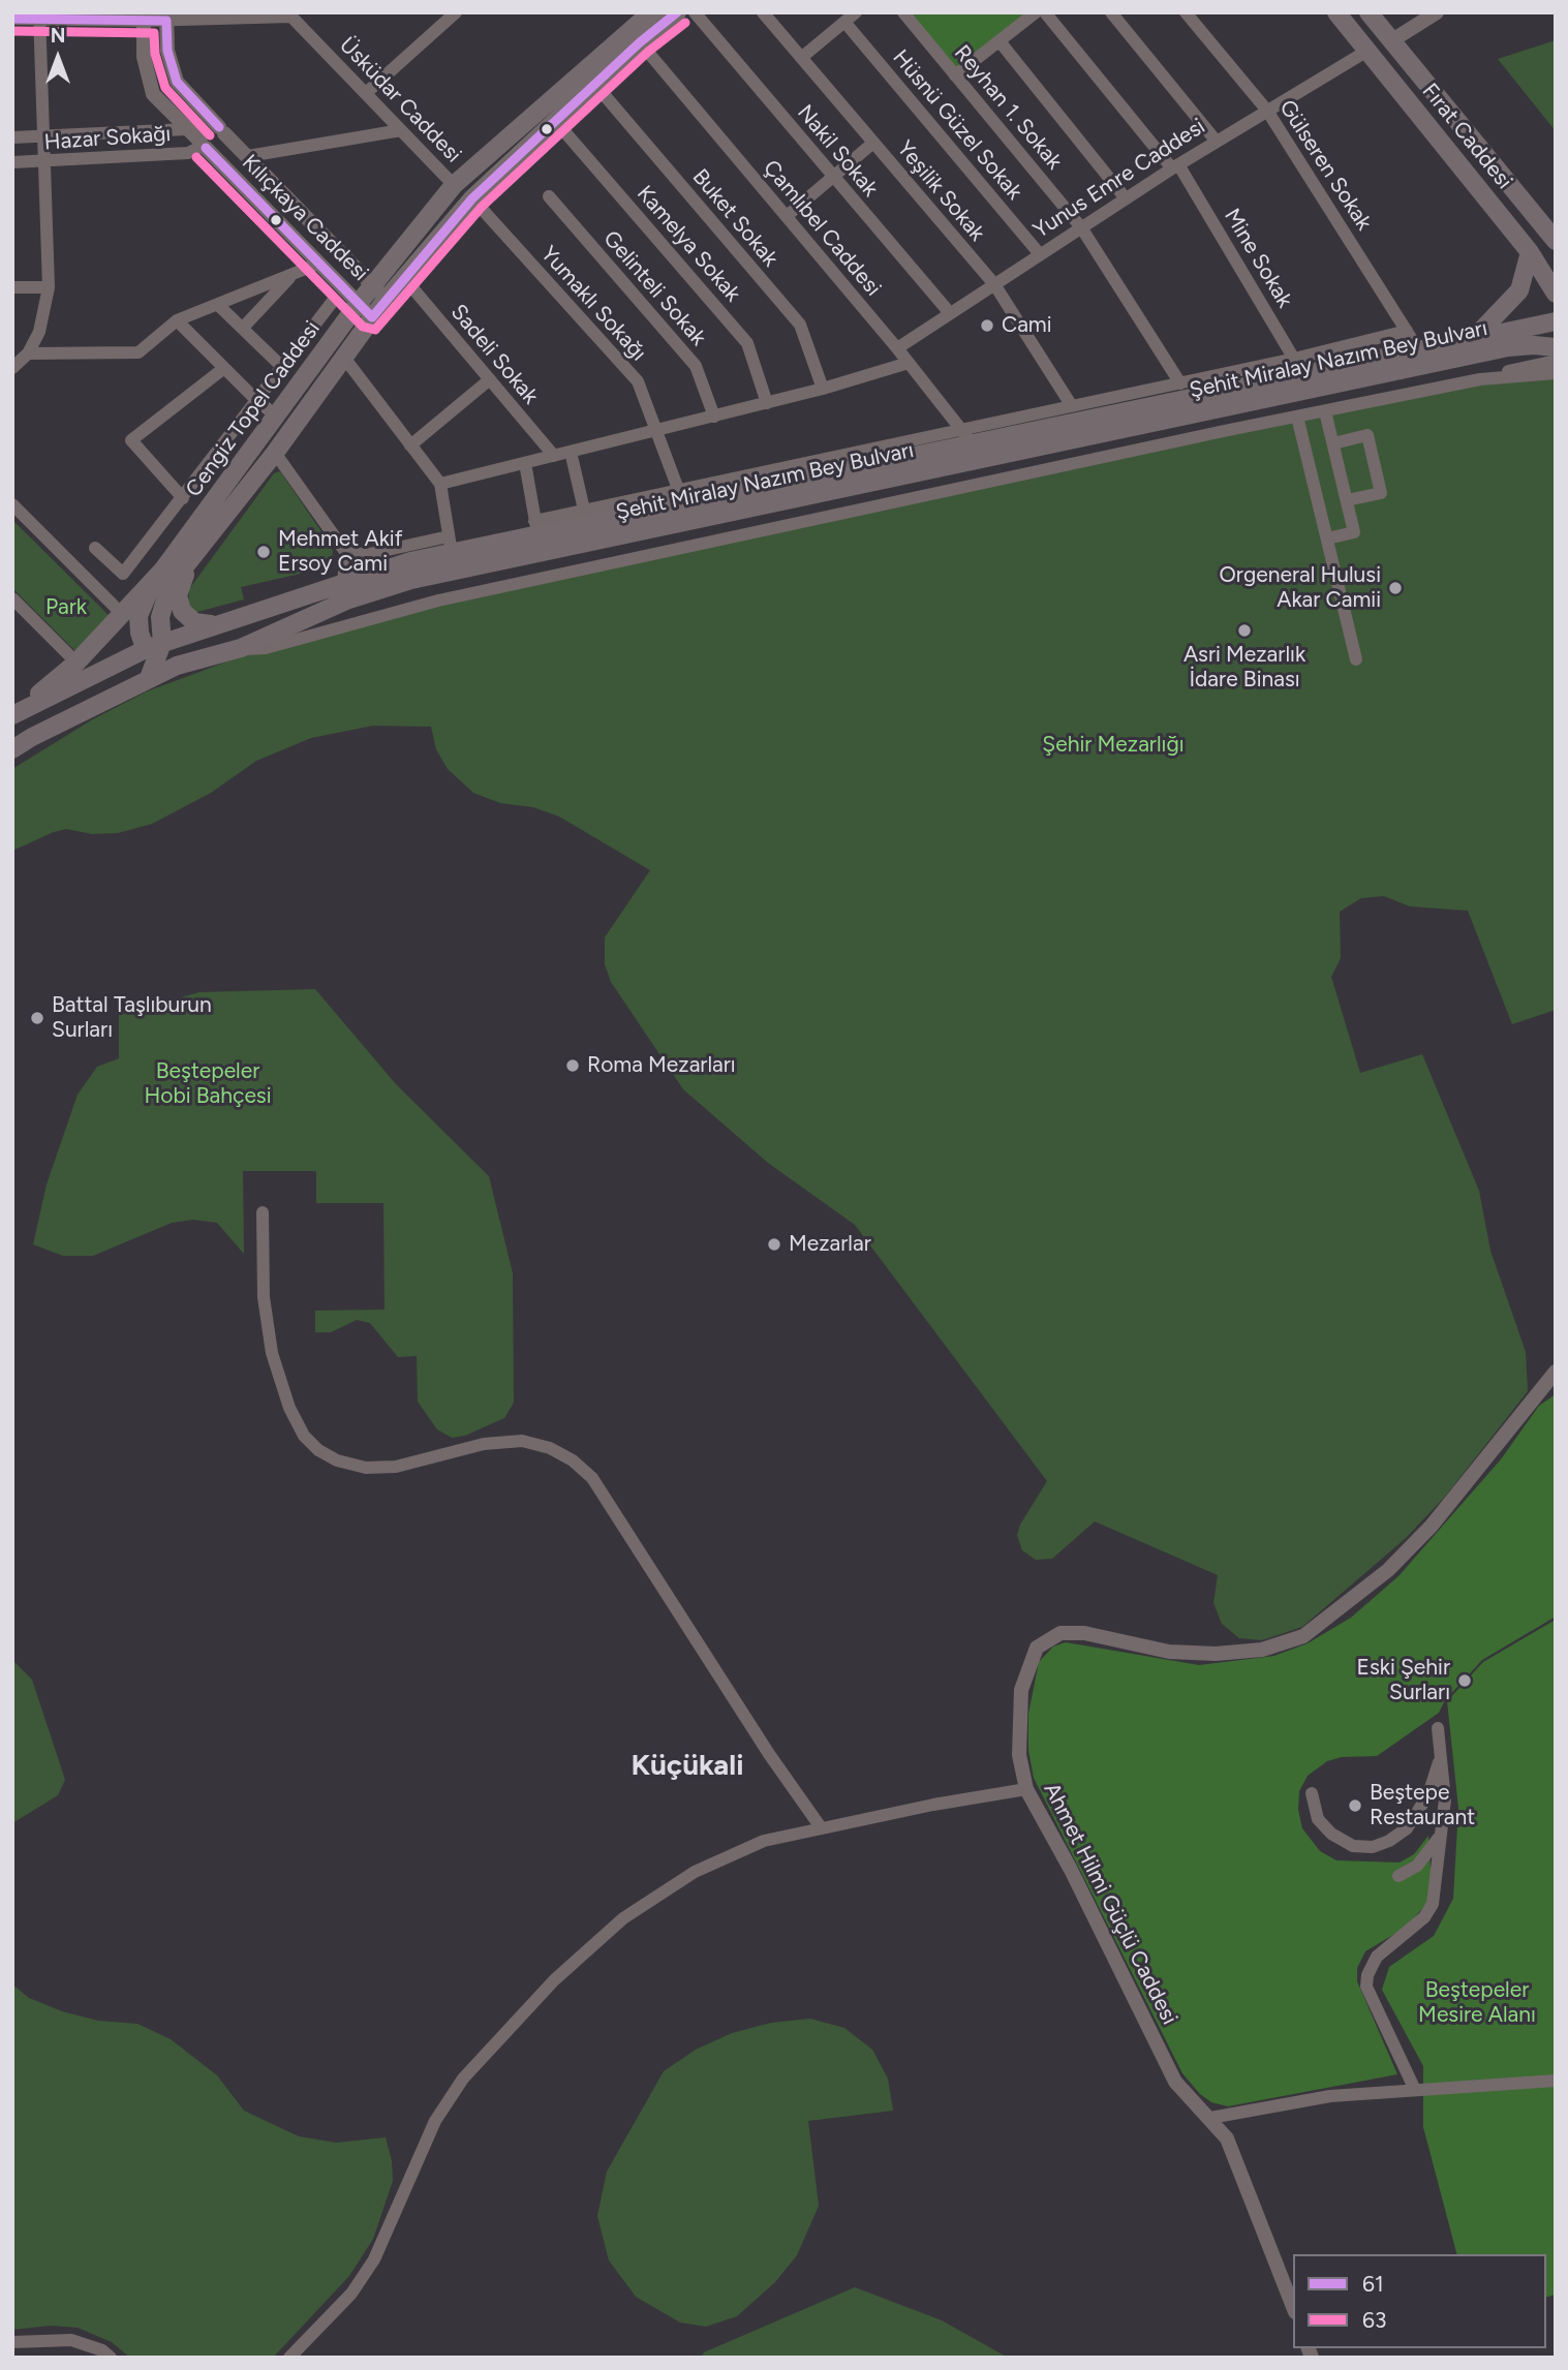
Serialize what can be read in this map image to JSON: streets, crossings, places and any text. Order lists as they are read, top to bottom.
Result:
{
  "streets": {
    "main road": ["Fırat Caddesi", "Şehit Miralay Nazım Bey Bulvarı", "Cengiz Topel Caddesi"],
    "street": [
      "Üsküdar Caddesi",
      "Reyhan 1. Sokak",
      "Hüsnü Güzel Sokak",
      "Hazar Sokağı",
      "Nakil Sokak",
      "Gülseren Sokak",
      "Yunus Emre Caddesi",
      "Yeşilik Sokak",
      "Kılıçkaya Caddesi",
      "Buket Sokak",
      "Çamlıbel Caddesi",
      "Kamelya Sokak",
      "Mine Sokak",
      "Gelinteli Sokak",
      "Yumaklı Sokağı",
      "Sadeli Sokak",
      "Ahmet Hilmi Güçlü Caddesi"
    ]
  },
  "crossings": [
    ["Üsküdar Caddesi", "Cengiz Topel Caddesi"],
    ["Reyhan 1. Sokak", "Yunus Emre Caddesi"],
    ["Hüsnü Güzel Sokak", "Yunus Emre Caddesi"],
    ["Fırat Caddesi", "Yunus Emre Caddesi"],
    ["Hazar Sokağı", "Kılıçkaya Caddesi"],
    ["Nakil Sokak", "Yunus Emre Caddesi"],
    ["Gülseren Sokak", "Yunus Emre Caddesi"],
    ["Gülseren Sokak", "Şehit Miralay Nazım Bey Bulvarı"],
    ["Yunus Emre Caddesi", "Yeşilik Sokak"],
    ["Yunus Emre Caddesi", "Çamlıbel Caddesi"],
    ["Yunus Emre Caddesi", "Mine Sokak"],
    ["Kılıçkaya Caddesi", "Cengiz Topel Caddesi"],
    ["Buket Sokak", "Cengiz Topel Caddesi"],
    ["Çamlıbel Caddesi", "Şehit Miralay Nazım Bey Bulvarı"],
    ["Çamlıbel Caddesi", "Cengiz Topel Caddesi"],
    ["Kamelya Sokak", "Cengiz Topel Caddesi"],
    ["Mine Sokak", "Şehit Miralay Nazım Bey Bulvarı"],
    ["Yumaklı Sokağı", "Cengiz Topel Caddesi"],
    ["Sadeli Sokak", "Cengiz Topel Caddesi"],
    ["Şehit Miralay Nazım Bey Bulvarı", "Cengiz Topel Caddesi"]
  ],
  "districts": ["Küçükali"],
  "parks": [
    "Park",
    "Şehir Mezarlığı",
    "Beştepeler Hobi Bahçesi",
    "Beştepeler Mesire Alanı"
  ],
  "places": [
    "Cami",
    "Mehmet Akif Ersoy Cami",
    "Orgeneral Hulusi Akar Camii",
    "Asri Mezarlık İdare Binası",
    "Battal Taşlıburun Surları",
    "Roma Mezarları",
    "Mezarlar",
    "Eski Şehir Surları",
    "Beştepe Restaurant"
  ],
  "lines": ["transit line 61", "transit line 63"],
  "legend": ["61", "63"],
  "north": "top"
}
